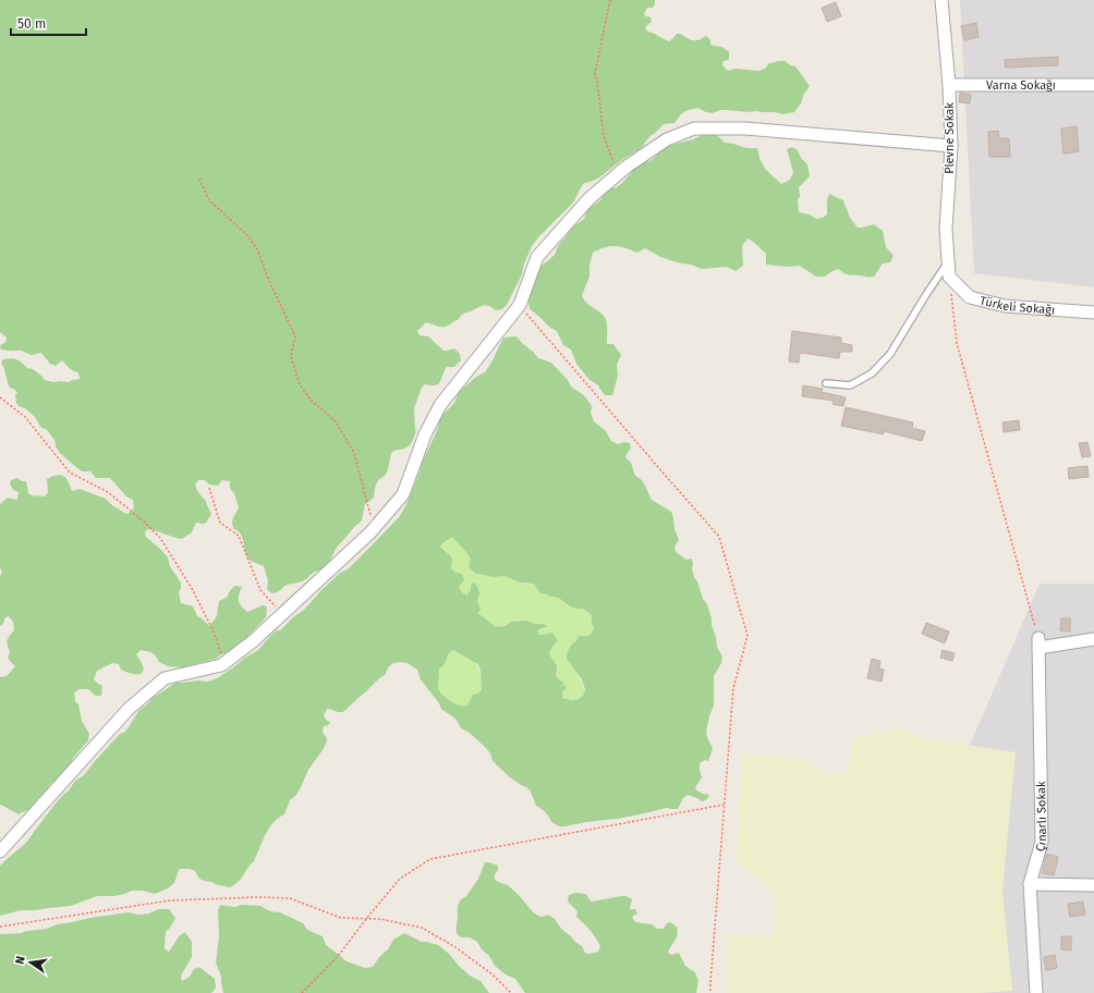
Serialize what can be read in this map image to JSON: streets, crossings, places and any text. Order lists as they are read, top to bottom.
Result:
{
  "streets": {
    "street": [
      "Varna Sokağı",
      "Plevne Sokak",
      "Türkeli Sokağı",
      "Çınarlı Sokak"
    ]
  },
  "crossings": [
    ["Varna Sokağı", "Plevne Sokak"],
    ["Plevne Sokak", "Türkeli Sokağı"]
  ],
  "scale_bar": "50 m",
  "north": "left"
}
